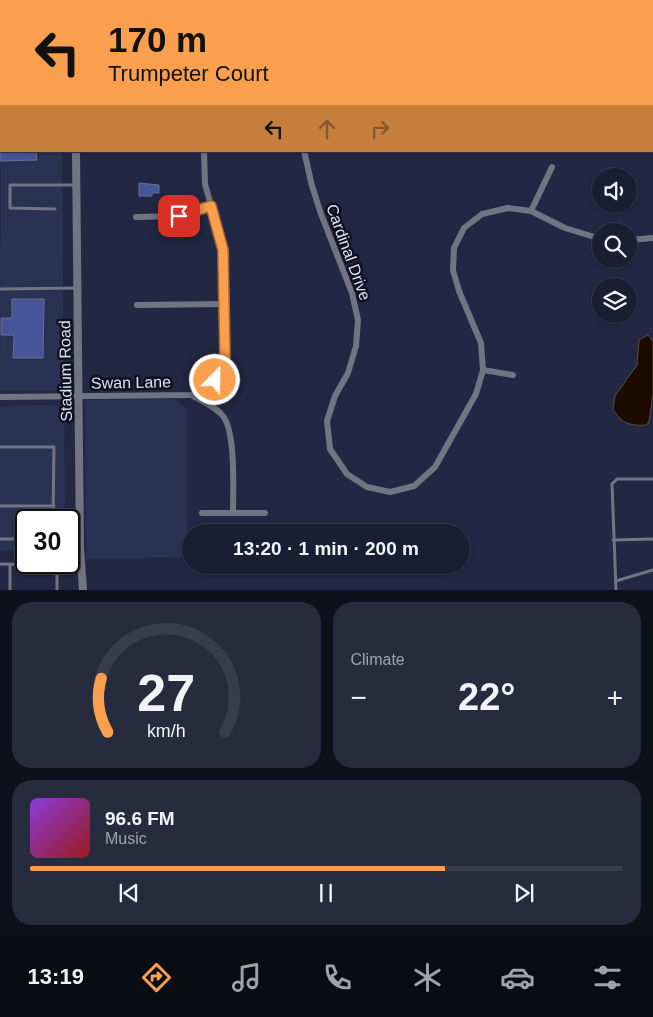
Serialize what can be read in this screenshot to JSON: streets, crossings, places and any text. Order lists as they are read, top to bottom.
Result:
{
  "streets": {
    "street": ["Cardinal Drive", "Stadium Road", "Swan Lane"]
  },
  "crossings": [
    ["Stadium Road", "Swan Lane"]
  ],
  "page": {
    "turn": ["170 m", "Trumpeter Court"],
    "limit": "30",
    "trip": "13:20 · 1 min · 200 m",
    "tile": "Climate",
    "heat": ["−", "22°", "+"],
    "song": ["96.6 FM", "Music"],
    "tabs": "13:19",
    "gauge": ["27", "km/h"]
  }
}
